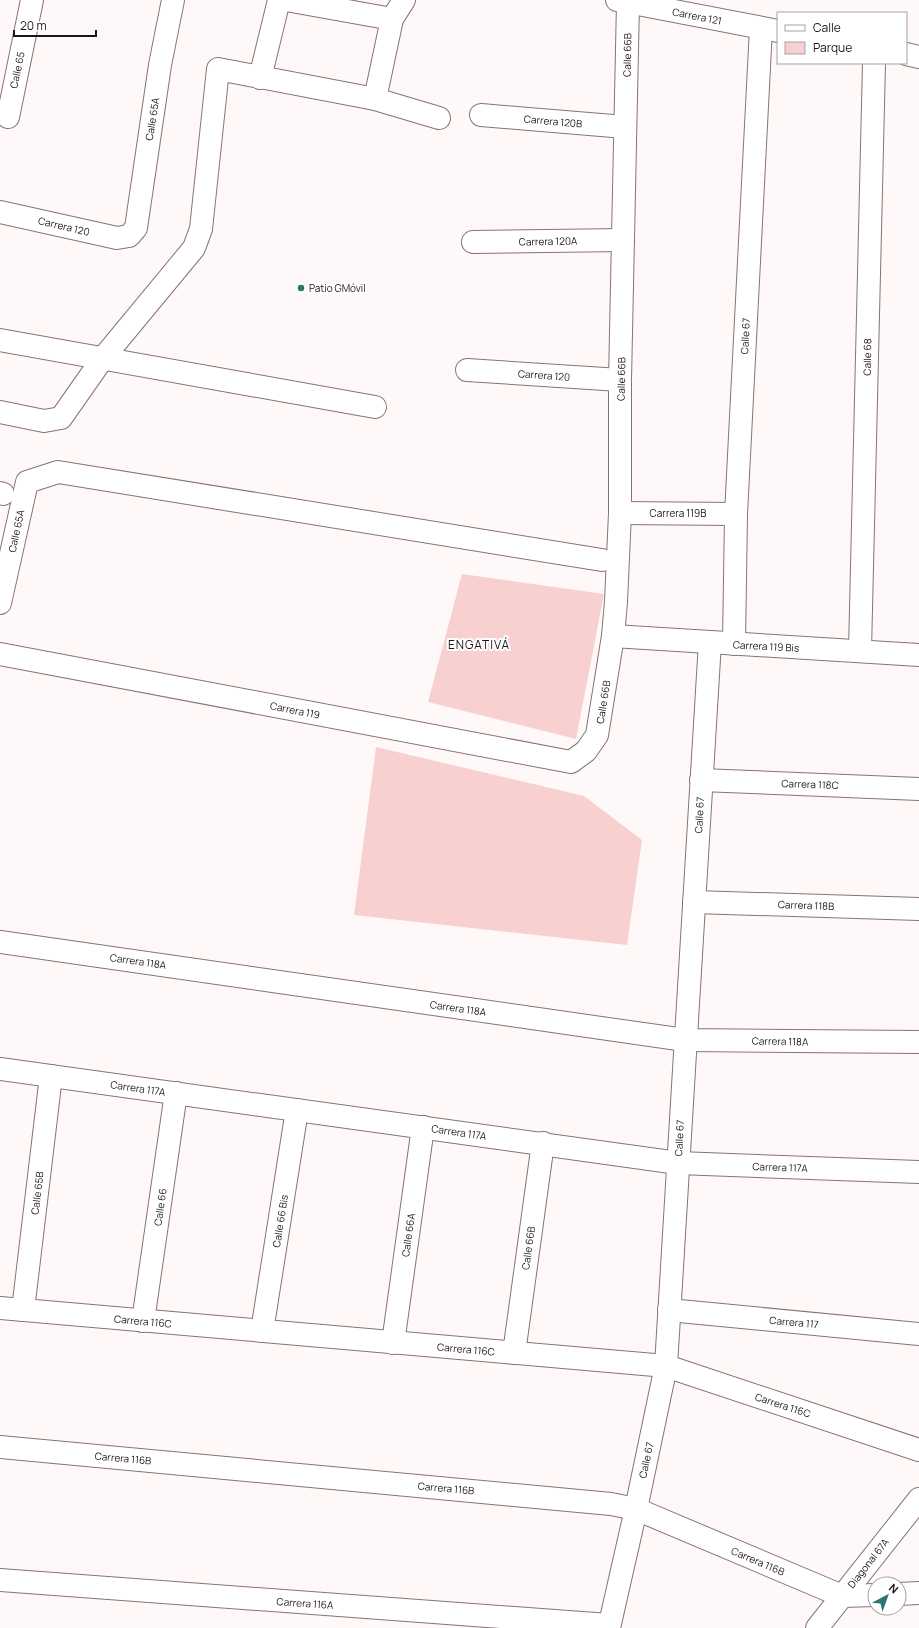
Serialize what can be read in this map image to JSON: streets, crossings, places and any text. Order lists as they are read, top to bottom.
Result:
{
  "streets": {
    "street": [
      "Carrera 121",
      "Calle 66B",
      "Calle 65",
      "Calle 65A",
      "Carrera 120B",
      "Carrera 120",
      "Carrera 120A",
      "Calle 67",
      "Calle 68",
      "Carrera 119B",
      "Carrera 119 Bis",
      "Carrera 119",
      "Carrera 118C",
      "Carrera 118B",
      "Carrera 118A",
      "Carrera 117A",
      "Calle 65B",
      "Calle 66",
      "Calle 66 Bis",
      "Calle 66A",
      "Carrera 116C",
      "Carrera 117",
      "Carrera 116B",
      "Diagonal 67A",
      "Carrera 116A"
    ]
  },
  "crossings": [
    ["Carrera 121", "Calle 66B"],
    ["Carrera 121", "Calle 67"],
    ["Calle 66B", "Carrera 120B"],
    ["Calle 66B", "Carrera 120"],
    ["Calle 66B", "Carrera 120A"],
    ["Calle 66B", "Carrera 119B"],
    ["Calle 66B", "Carrera 119 Bis"],
    ["Calle 66B", "Carrera 119"],
    ["Calle 66B", "Carrera 117A"],
    ["Calle 66B", "Carrera 116C"],
    ["Calle 65A", "Carrera 120"],
    ["Calle 67", "Carrera 119B"],
    ["Calle 67", "Carrera 119 Bis"],
    ["Calle 67", "Carrera 118C"],
    ["Calle 67", "Carrera 118B"],
    ["Calle 67", "Carrera 118A"],
    ["Calle 67", "Carrera 117A"],
    ["Calle 67", "Carrera 116C"],
    ["Calle 67", "Carrera 117"],
    ["Calle 67", "Carrera 116B"],
    ["Calle 67", "Carrera 116A"],
    ["Calle 68", "Carrera 119 Bis"],
    ["Carrera 117A", "Calle 65B"],
    ["Carrera 117A", "Calle 66"],
    ["Carrera 117A", "Calle 66 Bis"],
    ["Carrera 117A", "Calle 66A"],
    ["Calle 65B", "Carrera 116C"],
    ["Calle 66", "Carrera 116C"],
    ["Calle 66 Bis", "Carrera 116C"],
    ["Calle 66A", "Carrera 116C"],
    ["Carrera 116B", "Diagonal 67A"]
  ],
  "districts": ["ENGATIVÁ"],
  "places": ["Patio GMóvil"],
  "legend": ["Calle", "Parque"],
  "scale_bar": "20 m",
  "north": "top right"
}
